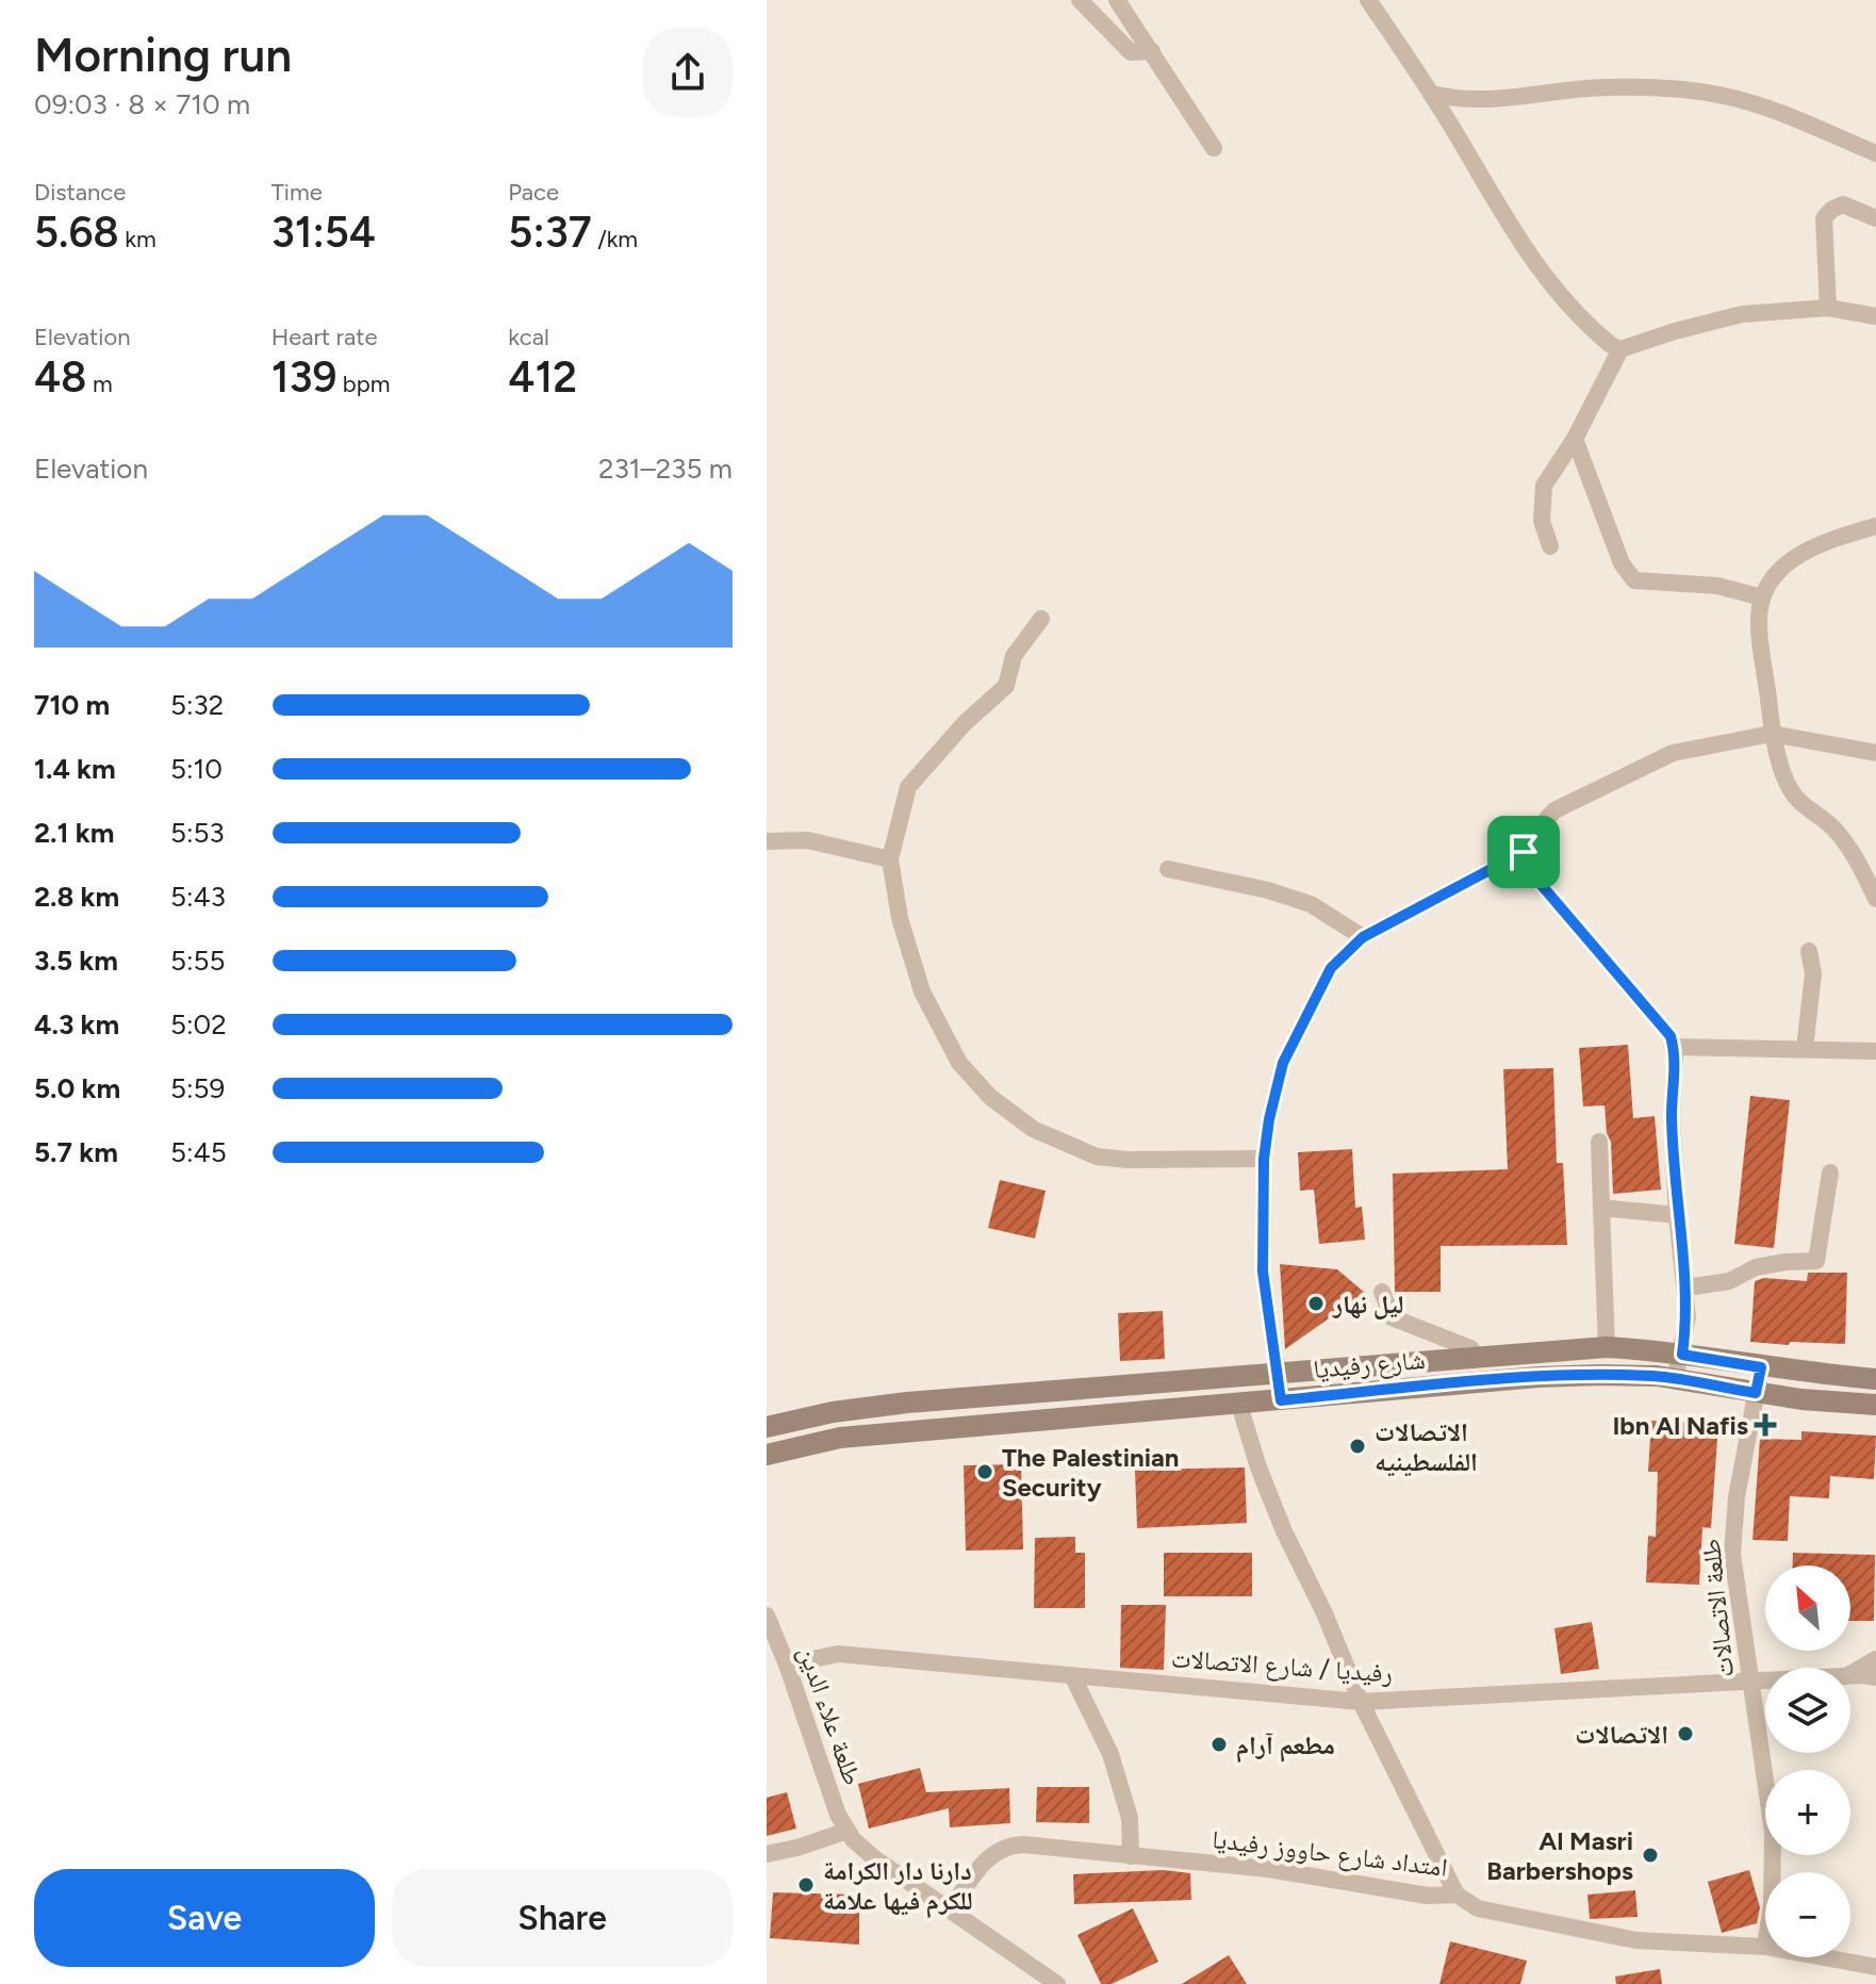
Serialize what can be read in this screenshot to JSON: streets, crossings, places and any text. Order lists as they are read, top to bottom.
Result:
{
  "streets": {
    "main road": ["شارع رفيديا"],
    "street": [
      "طلعة الاتصالات",
      "رفيديا / شارع الاتصالات",
      "طلعة علاء الدين",
      "امتداد شارع حاووز رفيديا"
    ]
  },
  "crossings": [
    ["شارع رفيديا", "طلعة الاتصالات"],
    ["طلعة الاتصالات", "رفيديا / شارع الاتصالات"],
    ["رفيديا / شارع الاتصالات", "طلعة علاء الدين"],
    ["طلعة علاء الدين", "امتداد شارع حاووز رفيديا"]
  ],
  "places": {
    "other": [
      "ليل نهار",
      "الاتصالات الفلسطينيه",
      "The Palestinian Security",
      "الاتصالات",
      "مطعم آرام",
      "Al Masri Barbershops",
      "دارنا دار الكرامة للكرم فيها علامة"
    ],
    "health": ["Ibn Al Nafis"]
  },
  "north": "top left",
  "page": {
    "heading": ["Morning run", "09:03 · 8 × 710 m"],
    "stats": [
      ["Distance", "5.68 km"],
      ["Time", "31:54"],
      ["Pace", "5:37 /km"],
      ["Elevation", "48 m"],
      ["Heart rate", "139 bpm"],
      ["kcal", "412"]
    ],
    "chart": ["Elevation", "231–235 m"],
    "list": [
      {
        "name": "710 m",
        "note": "5:32"
      },
      {
        "name": "1.4 km",
        "note": "5:10"
      },
      {
        "name": "2.1 km",
        "note": "5:53"
      },
      {
        "name": "2.8 km",
        "note": "5:43"
      },
      {
        "name": "3.5 km",
        "note": "5:55"
      },
      {
        "name": "4.3 km",
        "note": "5:02"
      },
      {
        "name": "5.0 km",
        "note": "5:59"
      },
      {
        "name": "5.7 km",
        "note": "5:45"
      }
    ],
    "map_buttons": ["+", "−"],
    "buttons": ["Save", "Share"]
  }
}
